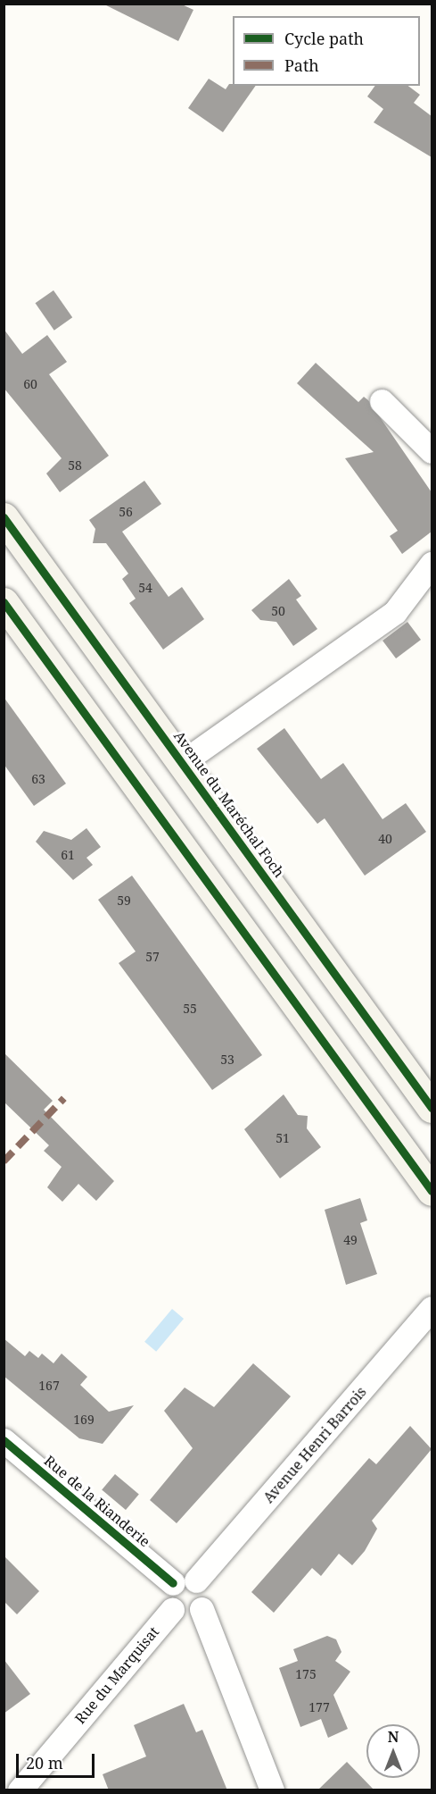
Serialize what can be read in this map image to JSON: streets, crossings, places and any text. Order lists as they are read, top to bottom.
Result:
{
  "streets": {
    "main road": ["Avenue du Maréchal Foch"],
    "street": ["Avenue Henri Barrois", "Rue de la Rianderie", "Rue du Marquisat"]
  },
  "crossings": [
    ["Avenue Henri Barrois", "Rue de la Rianderie"],
    ["Avenue Henri Barrois", "Rue du Marquisat"],
    ["Rue de la Rianderie", "Rue du Marquisat"]
  ],
  "house_numbers": [
    "60",
    "58",
    "56",
    "54",
    "50",
    "63",
    "40",
    "61",
    "59",
    "57",
    "55",
    "53",
    "51",
    "49",
    "167",
    "169",
    "175",
    "177"
  ],
  "legend": ["Cycle path", "Path"],
  "scale_bar": "20 m",
  "north": "top"
}
